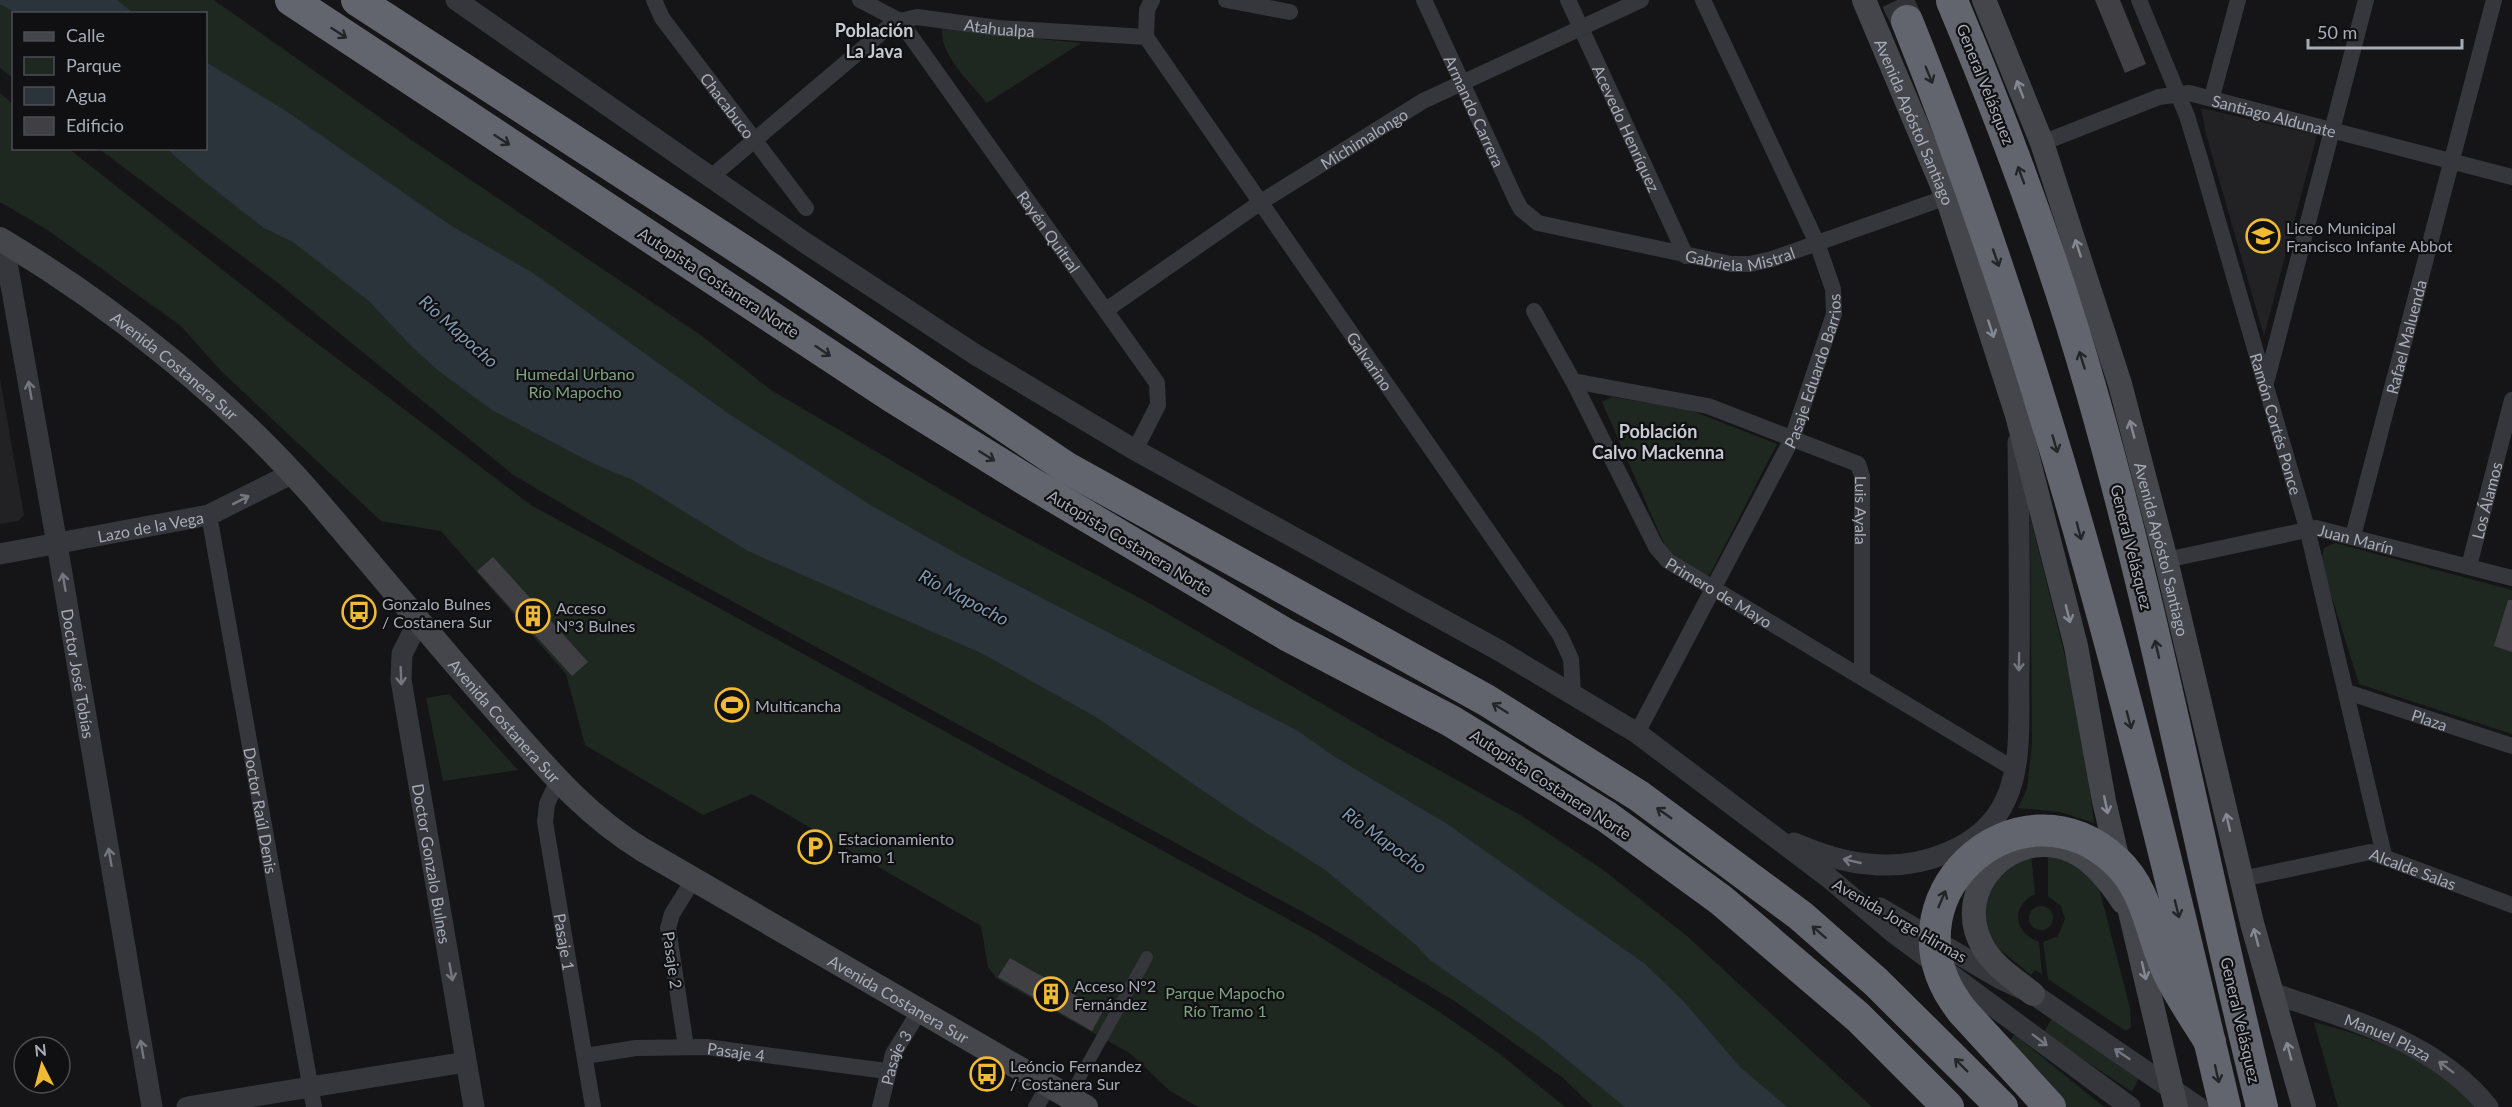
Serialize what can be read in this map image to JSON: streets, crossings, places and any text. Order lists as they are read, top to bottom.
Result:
{
  "streets": {
    "highway": ["General Velásquez", "Autopista Costanera Norte"],
    "main road": ["Avenida Apóstol Santiago", "Avenida Costanera Sur"],
    "street": [
      "Atahualpa",
      "Chacabuco",
      "Armando Carrera",
      "Santiago Aldunate",
      "Acevedo Henríquez",
      "Michimalongo",
      "Rayén Quitral",
      "Gabriela Mistral",
      "Rafael Maluenda",
      "Galvarino",
      "Pasaje Eduardo Barrios",
      "Ramón Cortés Ponce",
      "Los Álamos",
      "Luis Ayala",
      "Lazo de la Vega",
      "Juan Marín",
      "Primero de Mayo",
      "Doctor José Tobías",
      "Plaza",
      "Doctor Raúl Denis",
      "Doctor Gonzalo Bulnes",
      "Alcalde Salas",
      "Avenida Jorge Hirmas",
      "Pasaje 1",
      "Pasaje 2",
      "Manuel Plaza",
      "Pasaje 4",
      "Pasaje 3"
    ]
  },
  "crossings": [
    ["Atahualpa", "Rayén Quitral"],
    ["Atahualpa", "Galvarino"],
    ["Armando Carrera", "Michimalongo"],
    ["Armando Carrera", "Gabriela Mistral"],
    ["Santiago Aldunate", "Avenida Apóstol Santiago"],
    ["Santiago Aldunate", "Rafael Maluenda"],
    ["Santiago Aldunate", "Ramón Cortés Ponce"],
    ["Avenida Apóstol Santiago", "Gabriela Mistral"],
    ["Avenida Apóstol Santiago", "Juan Marín"],
    ["Avenida Apóstol Santiago", "Primero de Mayo"],
    ["Avenida Apóstol Santiago", "Alcalde Salas"],
    ["Avenida Apóstol Santiago", "Avenida Jorge Hirmas"],
    ["Avenida Apóstol Santiago", "Manuel Plaza"],
    ["Acevedo Henríquez", "Michimalongo"],
    ["Acevedo Henríquez", "Gabriela Mistral"],
    ["Michimalongo", "Rayén Quitral"],
    ["Michimalongo", "Galvarino"],
    ["Gabriela Mistral", "Pasaje Eduardo Barrios"],
    ["Rafael Maluenda", "Juan Marín"],
    ["Avenida Costanera Sur", "Lazo de la Vega"],
    ["Avenida Costanera Sur", "Doctor José Tobías"],
    ["Avenida Costanera Sur", "Doctor Gonzalo Bulnes"],
    ["Avenida Costanera Sur", "Pasaje 1"],
    ["Avenida Costanera Sur", "Pasaje 2"],
    ["Avenida Costanera Sur", "Pasaje 3"],
    ["Pasaje Eduardo Barrios", "Luis Ayala"],
    ["Pasaje Eduardo Barrios", "Primero de Mayo"],
    ["Ramón Cortés Ponce", "Juan Marín"],
    ["Ramón Cortés Ponce", "Plaza"],
    ["Ramón Cortés Ponce", "Alcalde Salas"],
    ["Los Álamos", "Juan Marín"],
    ["Luis Ayala", "Primero de Mayo"],
    ["Lazo de la Vega", "Doctor José Tobías"],
    ["Lazo de la Vega", "Doctor Raúl Denis"],
    ["Pasaje 1", "Pasaje 4"],
    ["Pasaje 2", "Pasaje 4"],
    ["Pasaje 4", "Pasaje 3"]
  ],
  "one_way": ["Doctor José Tobías", "Doctor Gonzalo Bulnes", "Manuel Plaza"],
  "districts": ["Población La Java", "Población Calvo Mackenna"],
  "water": ["Río Mapocho"],
  "parks": ["Humedal Urbano Río Mapocho", "Parque Mapocho Río Tramo 1"],
  "places": {
    "school or university": ["Liceo Municipal Francisco Infante Abbot"],
    "bus stop": ["Gonzalo Bulnes / Costanera Sur", "Leóncio Fernandez / Costanera Sur"],
    "building": ["Acceso N°3 Bulnes", "Acceso N°2 Fernández"],
    "sports": ["Multicancha"],
    "parking": ["Estacionamiento Tramo 1"]
  },
  "legend": [
    "Calle",
    "Parque",
    "Agua",
    "Edificio"
  ],
  "scale_bar": "50 m",
  "north": "top"
}
